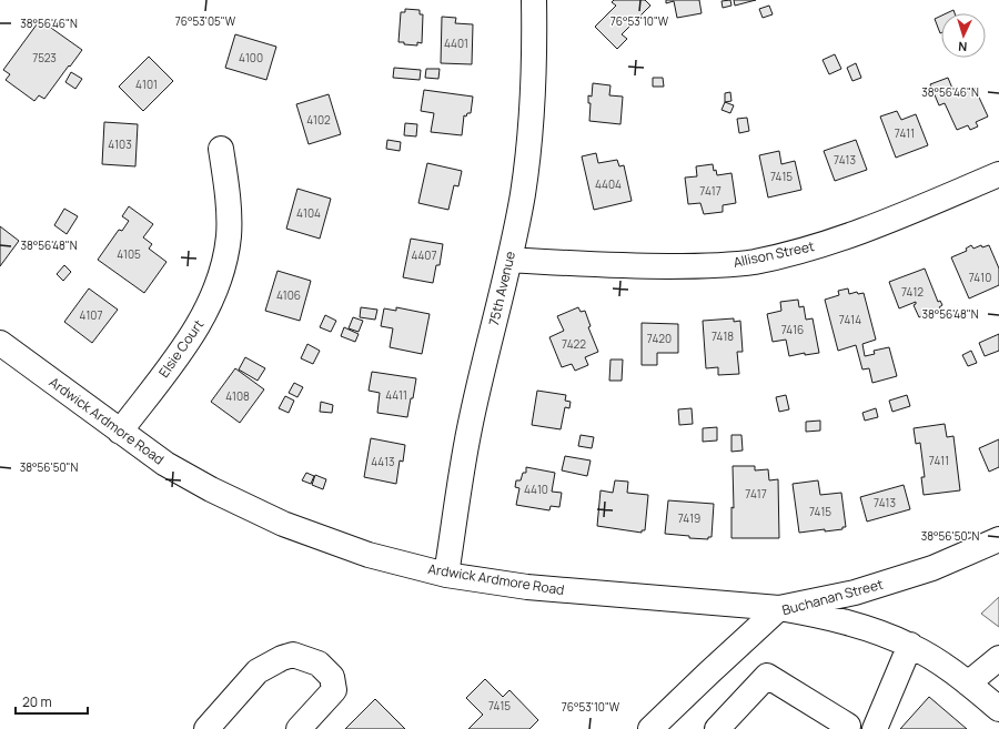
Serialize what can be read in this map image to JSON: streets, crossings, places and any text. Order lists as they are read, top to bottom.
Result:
{
  "streets": {
    "street": [
      "Allison Street",
      "75th Avenue",
      "Elsie Court",
      "Ardwick Ardmore Road",
      "Buchanan Street"
    ]
  },
  "crossings": [
    ["Allison Street", "75th Avenue"],
    ["75th Avenue", "Ardwick Ardmore Road"],
    ["Elsie Court", "Ardwick Ardmore Road"],
    ["Ardwick Ardmore Road", "Buchanan Street"]
  ],
  "house_numbers": [
    "4401",
    "7523",
    "4100",
    "4101",
    "4102",
    "7411",
    "4103",
    "7413",
    "7415",
    "4404",
    "7417",
    "4104",
    "4105",
    "4407",
    "7410",
    "7412",
    "4106",
    "4107",
    "7414",
    "7416",
    "7418",
    "7420",
    "7422",
    "4411",
    "4108",
    "7411",
    "4413",
    "4410",
    "7417",
    "7413",
    "7415",
    "7419",
    "7415"
  ],
  "scale_bar": "20 m",
  "north": "bottom",
  "coordinates": [
    "76°53'05\"W",
    "76°53'10\"W",
    "38°56'46\"N",
    "38°56'48\"N",
    "38°56'50\"N"
  ]
}
